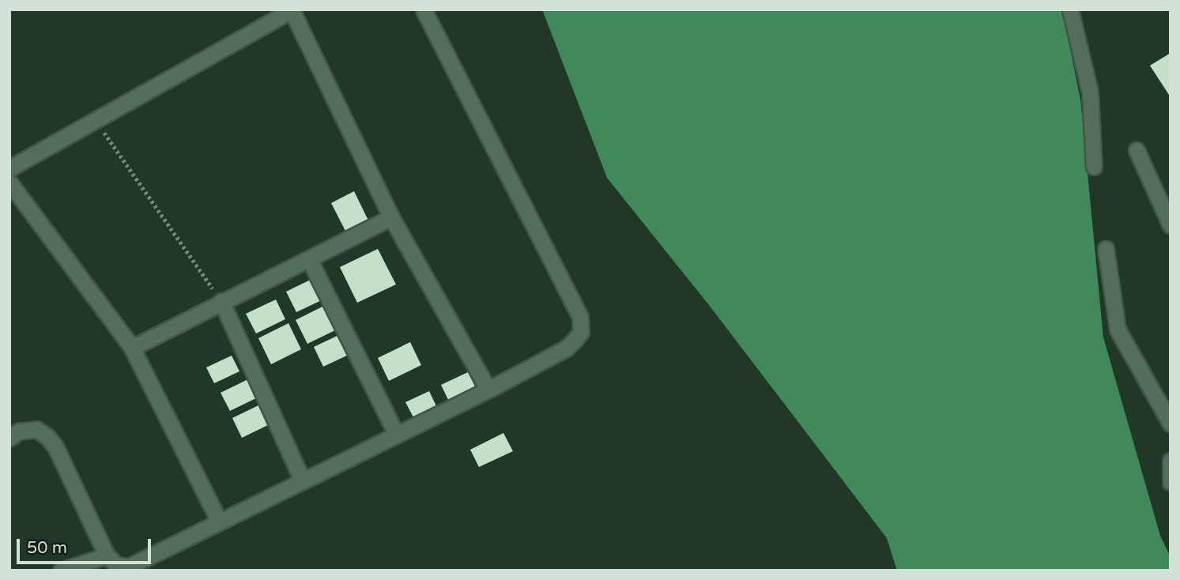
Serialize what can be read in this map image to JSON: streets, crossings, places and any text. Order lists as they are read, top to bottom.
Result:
{
  "scale_bar": "50 m"
}
